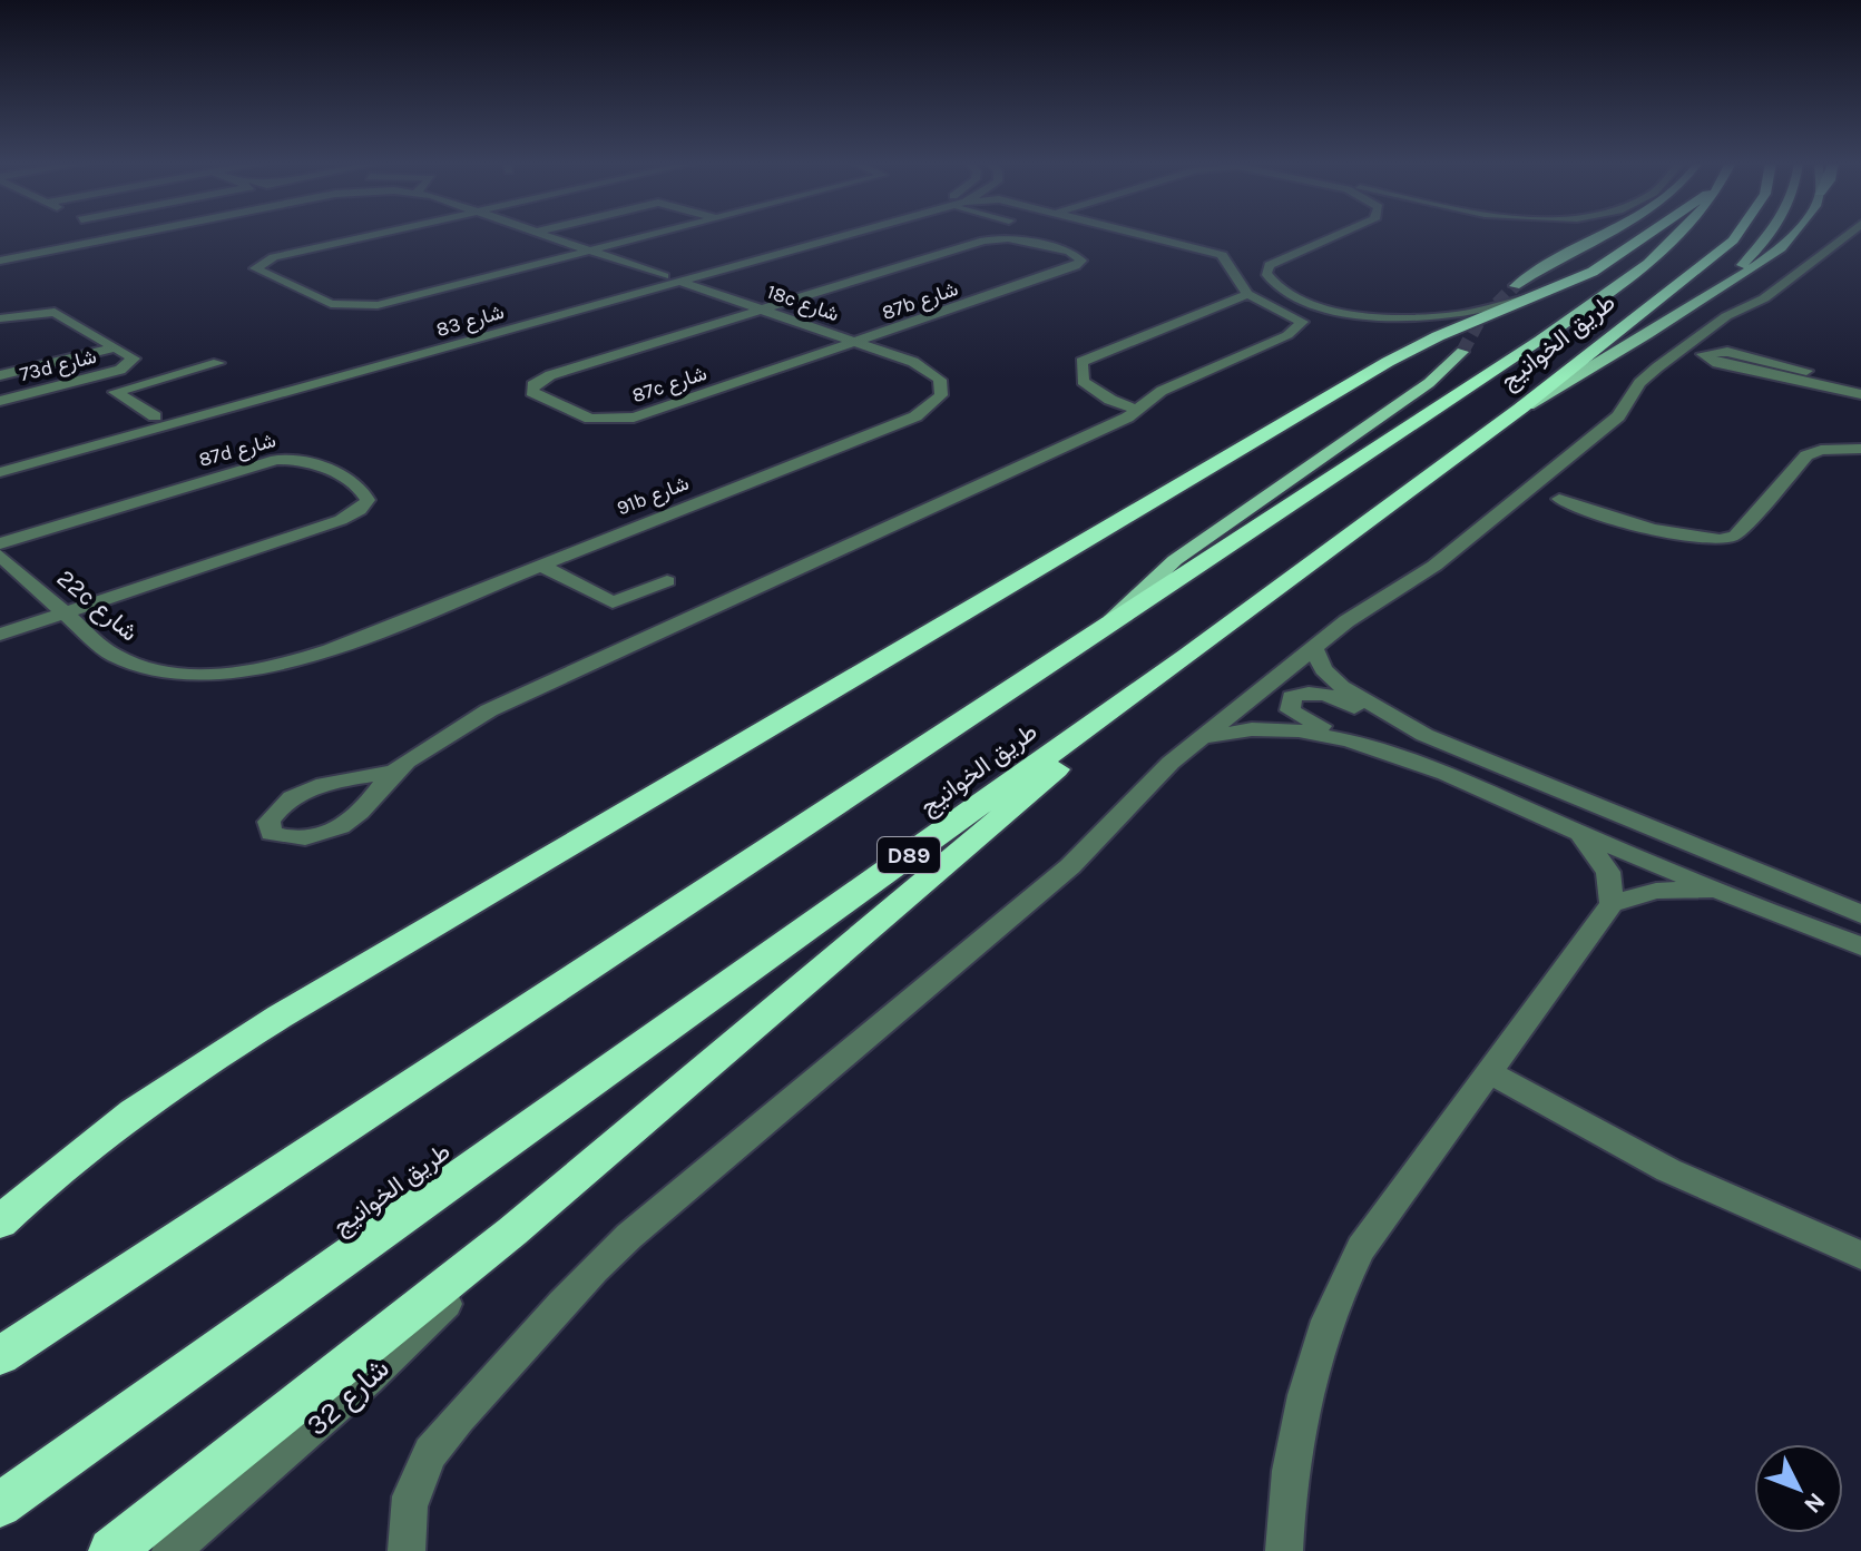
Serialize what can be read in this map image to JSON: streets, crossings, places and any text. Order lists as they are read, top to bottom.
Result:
{
  "streets": {
    "highway": ["طريق الخوانيج", "D89"],
    "street": [
      "87b شارع",
      "18c شارع",
      "شارع 83",
      "73d شارع",
      "87c شارع",
      "87d شارع",
      "91b شارع",
      "22c شارع",
      "شارع 32"
    ]
  },
  "crossings": [
    ["87b شارع", "18c شارع"],
    ["87b شارع", "87c شارع"],
    ["18c شارع", "شارع 83"],
    ["18c شارع", "87c شارع"],
    ["18c شارع", "91b شارع"],
    ["87d شارع", "22c شارع"],
    ["91b شارع", "22c شارع"]
  ],
  "north": "bottom right"
}
